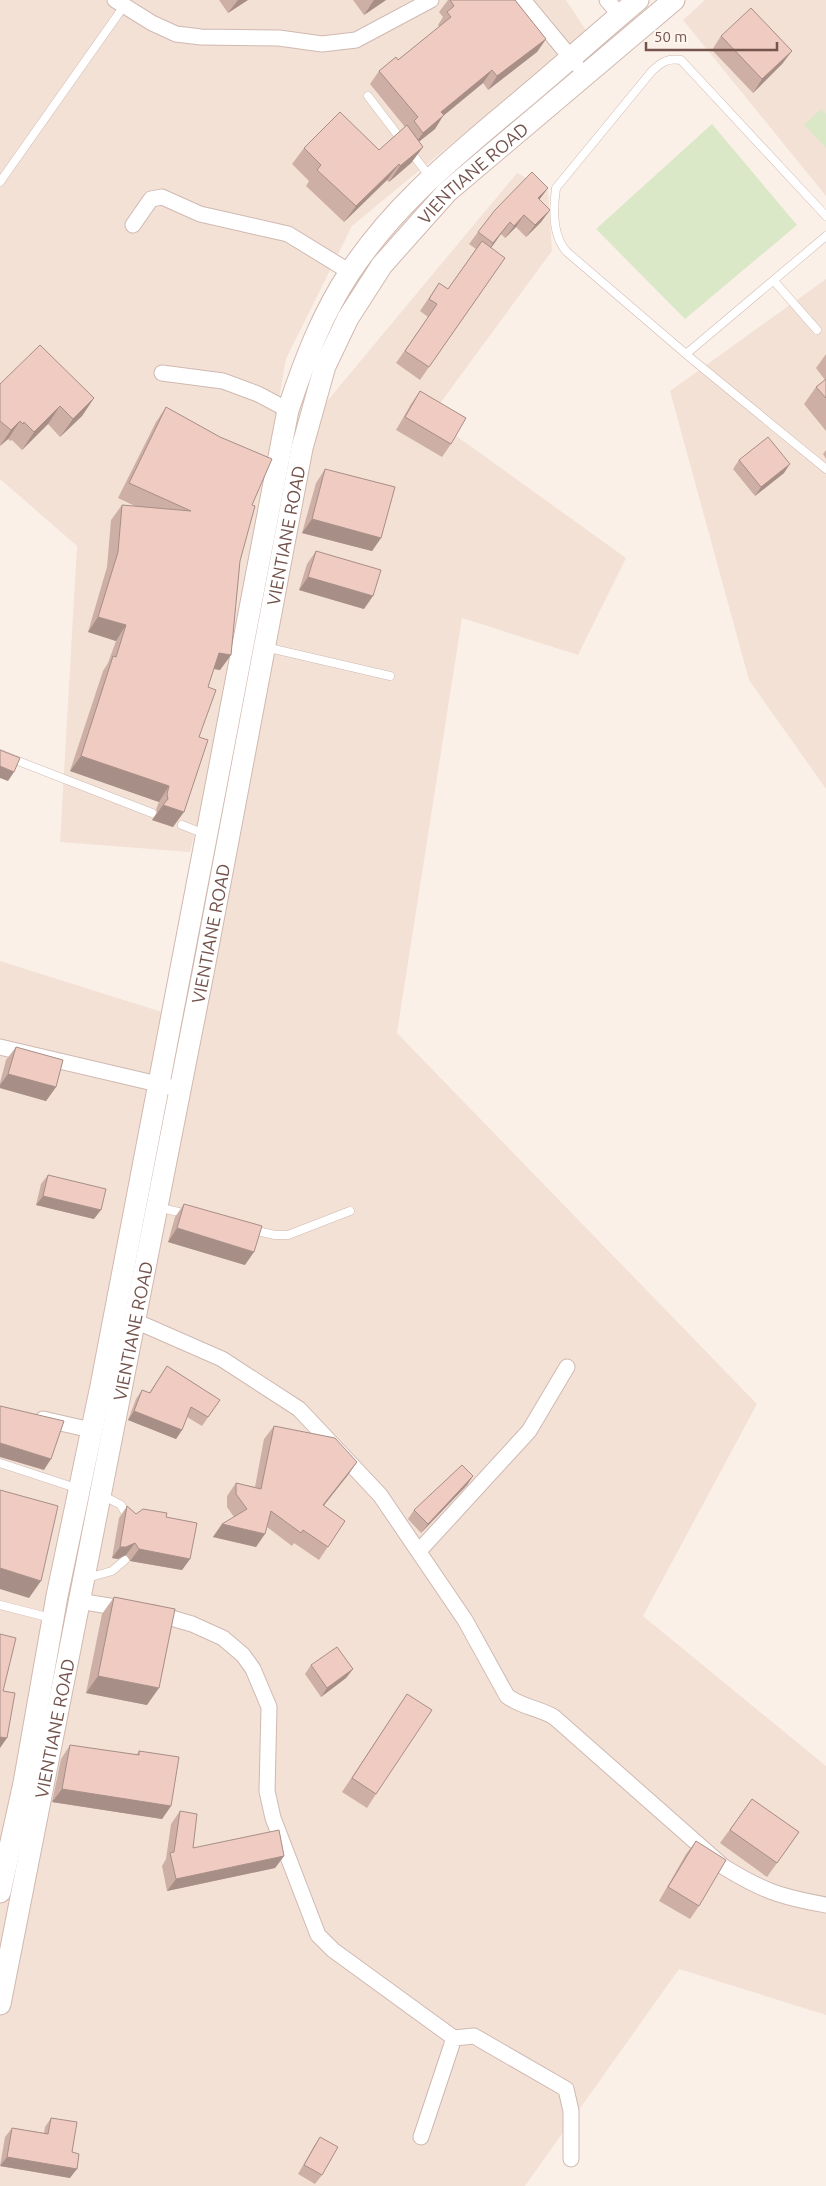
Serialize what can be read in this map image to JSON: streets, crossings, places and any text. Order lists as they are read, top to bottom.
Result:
{
  "streets": {
    "main road": ["VIENTIANE ROAD"]
  },
  "scale_bar": "50 m"
}
